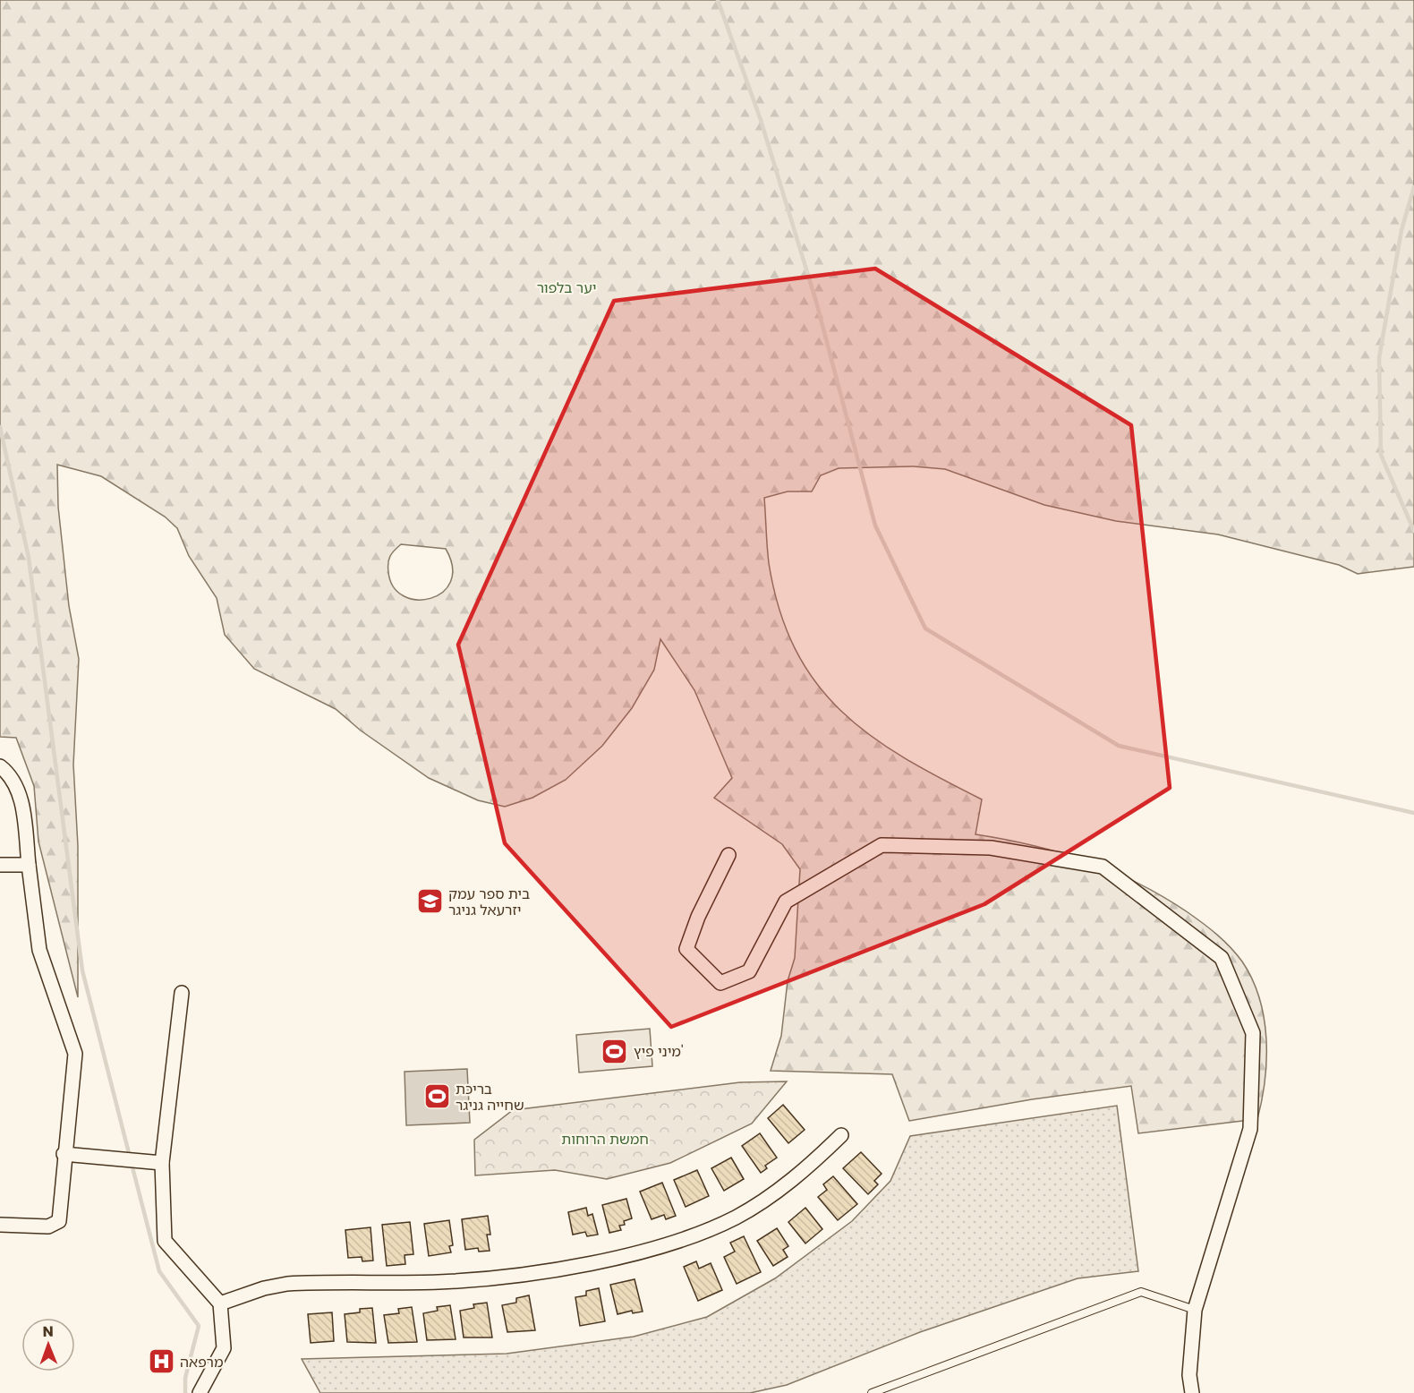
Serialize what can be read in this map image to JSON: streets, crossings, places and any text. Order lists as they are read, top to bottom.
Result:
{
  "parks": ["יער בלפור", "חמשת הרוחות"],
  "places": {
    "school or university": ["בית ספר עמק יזרעאל גניגר"],
    "sports": ["מיני פיץ'", "בריכת שחייה גניגר"],
    "hospital": ["מרפאה"]
  },
  "north": "top"
}
